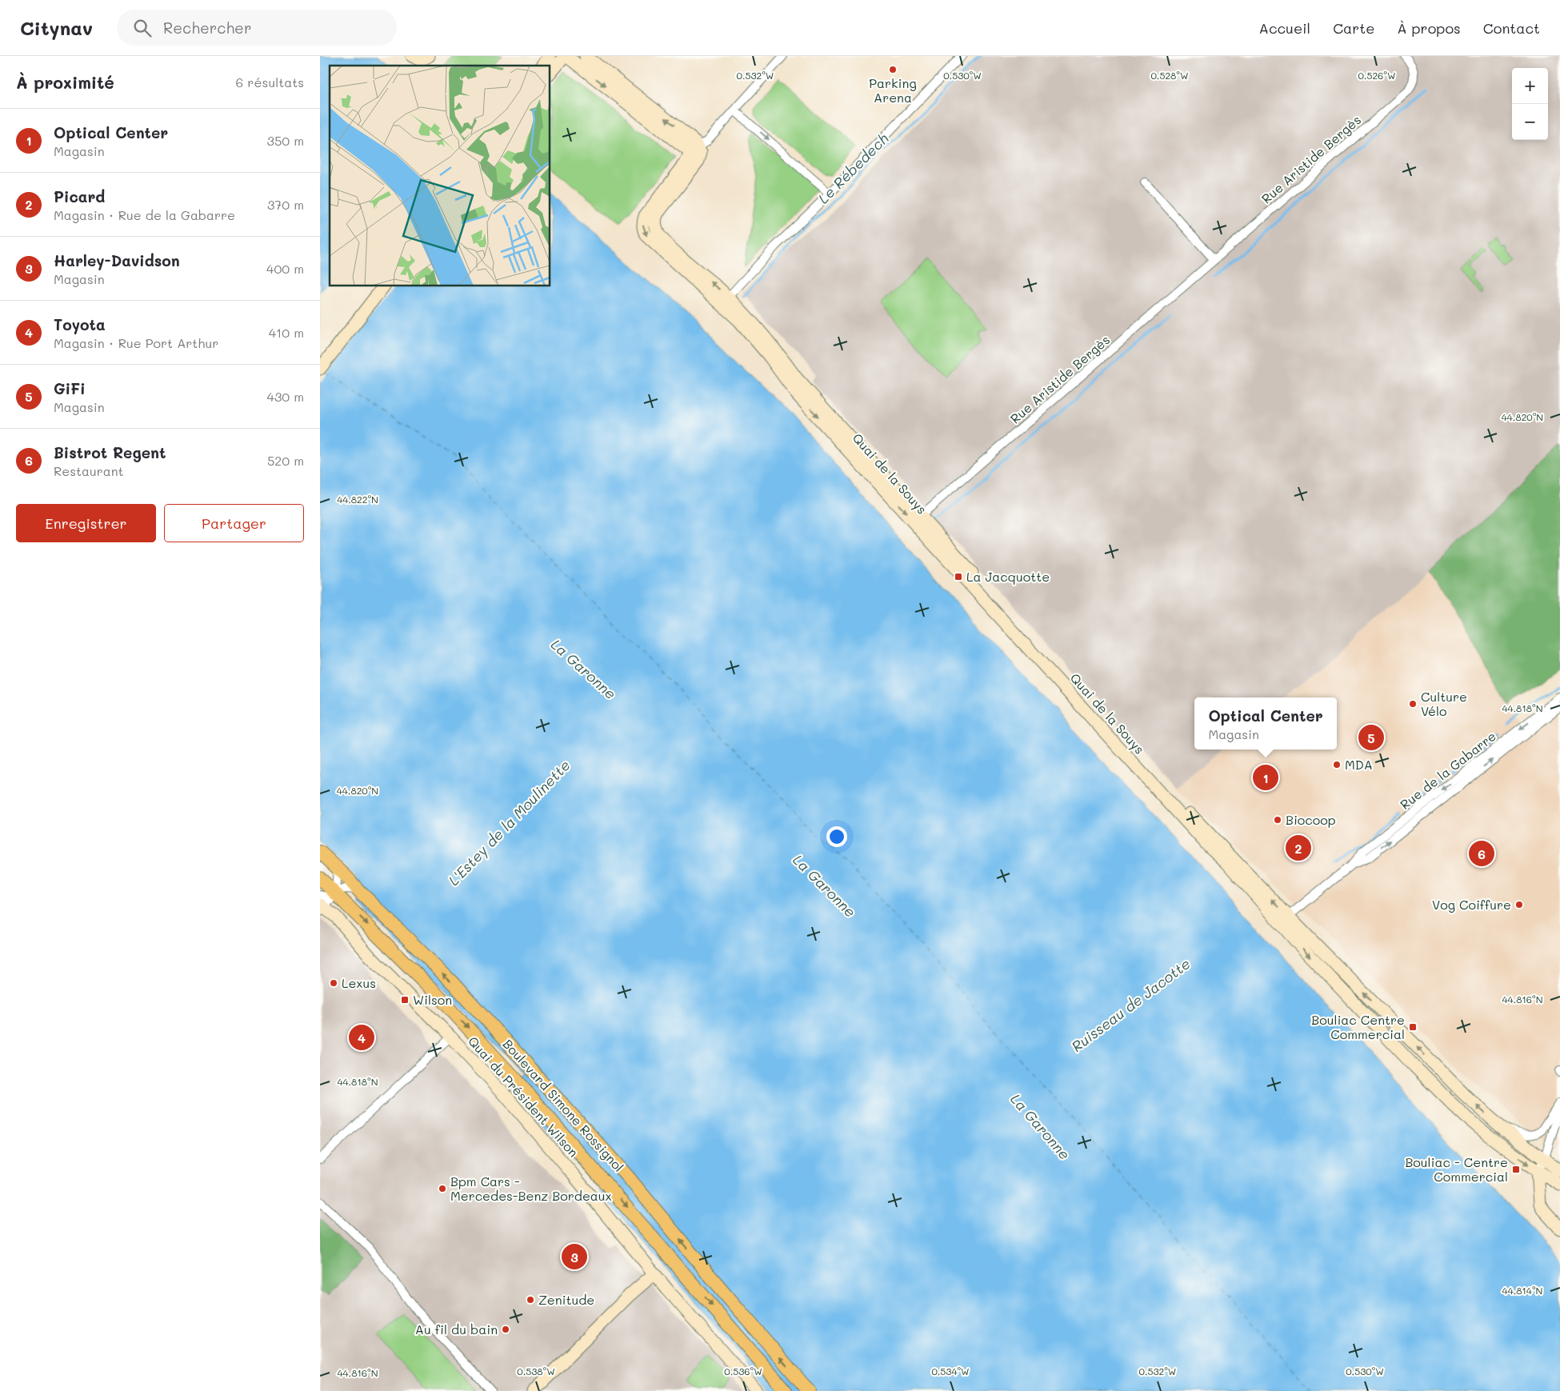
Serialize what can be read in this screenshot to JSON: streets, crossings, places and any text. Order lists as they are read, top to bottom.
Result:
{
  "streets": {
    "main road": ["Quai de la Souys", "Quai du Président Wilson", "Boulevard Simone Rossignol"],
    "street": ["Rue Aristide Bergès", "Rue de la Gabarre"]
  },
  "crossings": [
    ["Rue Aristide Bergès", "Quai de la Souys"],
    ["Quai de la Souys", "Rue de la Gabarre"]
  ],
  "water": [
    "Le Rébedech",
    "La Garonne",
    "L'Estey de la Moulinette",
    "Ruisseau de Jacotte"
  ],
  "places": {
    "other": [
      "Parking Arena",
      "Culture Vélo",
      "MDA",
      "Biocoop",
      "Vog Coiffure",
      "Lexus",
      "Bpm Cars - Mercedes-Benz Bordeaux",
      "Zenitude",
      "Au fil du bain"
    ],
    "transit": [
      "La Jacquotte",
      "Wilson",
      "Bouliac Centre Commercial",
      "Bouliac - Centre Commercial"
    ]
  },
  "page": {
    "header": "Citynav",
    "search": "Rechercher",
    "nav": [
      "Accueil",
      "Carte",
      "À propos",
      "Contact"
    ],
    "heading": ["À proximité", "6 résultats"],
    "map_buttons": ["+", "−"],
    "list": [
      {
        "mark": "1",
        "name": "Optical Center",
        "note": "Magasin",
        "value": "350 m"
      },
      {
        "mark": "2",
        "name": "Picard",
        "note": "Magasin · Rue de la Gabarre",
        "value": "370 m"
      },
      {
        "mark": "3",
        "name": "Harley-Davidson",
        "note": "Magasin",
        "value": "400 m"
      },
      {
        "mark": "4",
        "name": "Toyota",
        "note": "Magasin · Rue Port Arthur",
        "value": "410 m"
      },
      {
        "mark": "5",
        "name": "GiFi",
        "note": "Magasin",
        "value": "430 m"
      },
      {
        "mark": "6",
        "name": "Bistrot Regent",
        "note": "Restaurant",
        "value": "520 m"
      }
    ],
    "buttons": ["Enregistrer", "Partager"],
    "popup": ["Optical Center", "Magasin"],
    "pins": [
      "5",
      "1",
      "2",
      "6",
      "4",
      "3"
    ]
  },
  "coordinates": [
    "0.532°W",
    "0.530°W",
    "0.528°W",
    "0.526°W",
    "44.820°N",
    "44.822°N",
    "44.818°N",
    "44.816°N",
    "44.814°N",
    "0.538°W",
    "0.536°W",
    "0.534°W"
  ]
}
